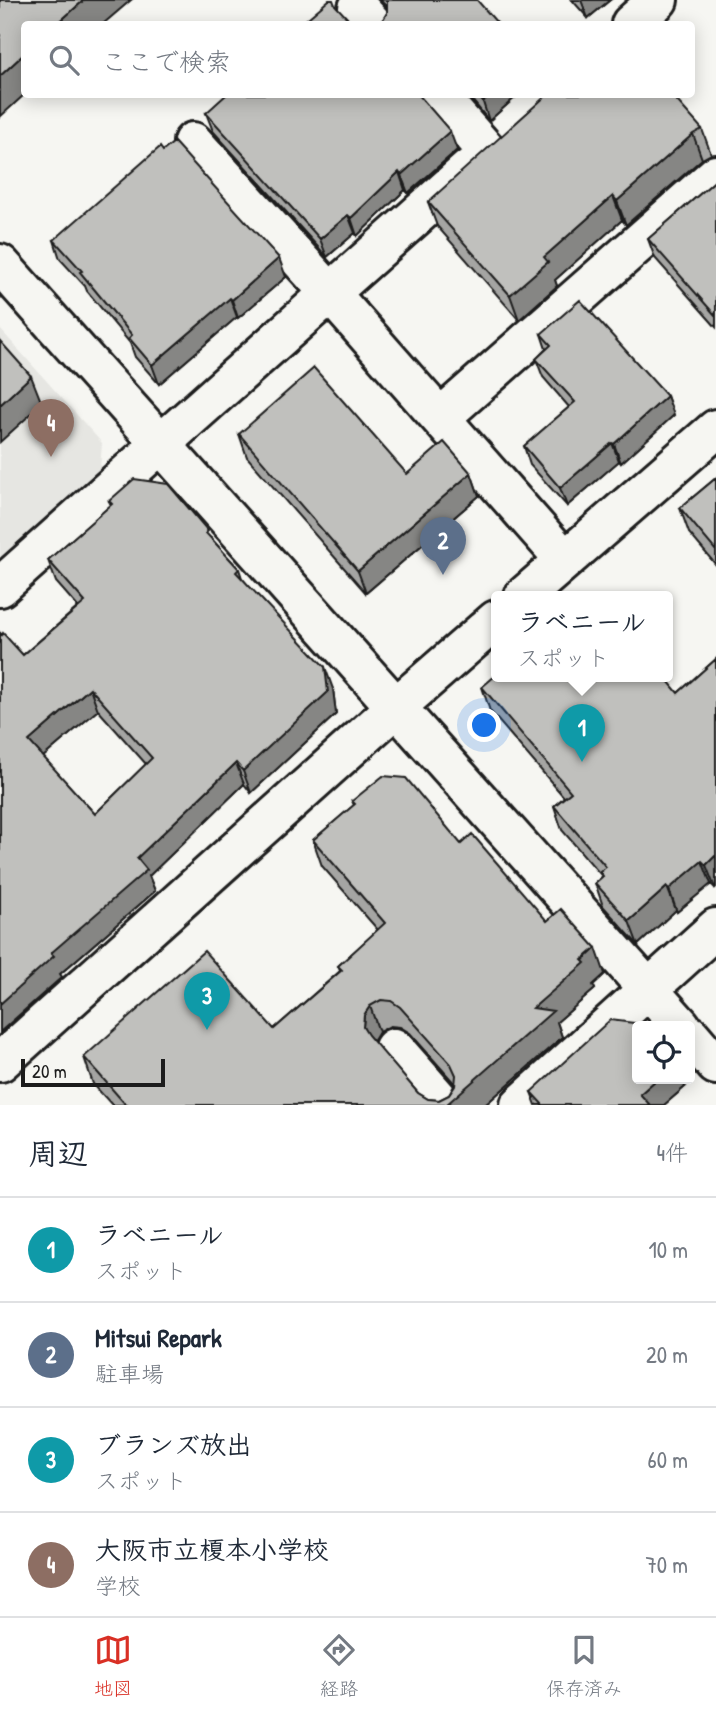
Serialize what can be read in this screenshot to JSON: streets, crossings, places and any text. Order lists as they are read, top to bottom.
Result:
{
  "scale_bar": "20 m",
  "page": {
    "search": "ここで検索",
    "pins": [
      "4",
      "2",
      "1",
      "3"
    ],
    "popup": ["ラベニール", "スポット"],
    "scale": "20 m",
    "heading": ["周辺", "4件"],
    "list": [
      {
        "mark": "1",
        "name": "ラベニール",
        "note": "スポット",
        "value": "10 m"
      },
      {
        "mark": "2",
        "name": "Mitsui Repark",
        "note": "駐車場",
        "value": "20 m"
      },
      {
        "mark": "3",
        "name": "ブランズ放出",
        "note": "スポット",
        "value": "60 m"
      },
      {
        "mark": "4",
        "name": "大阪市立榎本小学校",
        "note": "学校",
        "value": "70 m"
      }
    ],
    "nav": ["地図", "経路", "保存済み"]
  }
}
